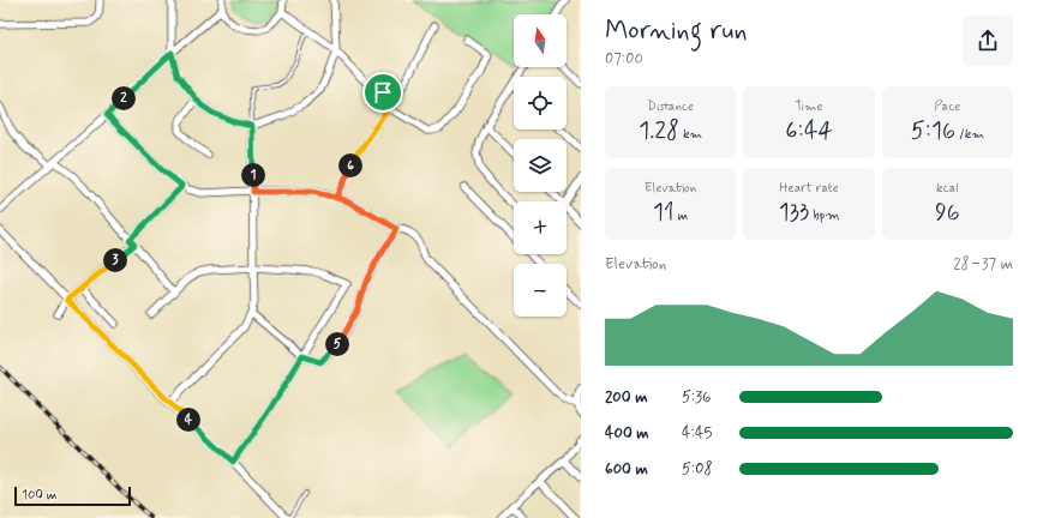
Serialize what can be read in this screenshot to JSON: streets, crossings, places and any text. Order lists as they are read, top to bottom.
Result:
{
  "scale_bar": "100 m",
  "north": "top",
  "page": {
    "heading": ["Morning run", "07:00"],
    "map_buttons": ["+", "−"],
    "stats": [
      ["Distance", "1.28 km"],
      ["Time", "6:44"],
      ["Pace", "5:16 /km"],
      ["Elevation", "11 m"],
      ["Heart rate", "133 bpm"],
      ["kcal", "96"]
    ],
    "pins": [
      "2",
      "6",
      "1",
      "3",
      "5",
      "4"
    ],
    "chart": ["Elevation", "28–37 m"],
    "list": [
      {
        "name": "200 m",
        "note": "5:36"
      },
      {
        "name": "400 m",
        "note": "4:45"
      },
      {
        "name": "600 m",
        "note": "5:08"
      }
    ],
    "scale": "100 m"
  }
}
